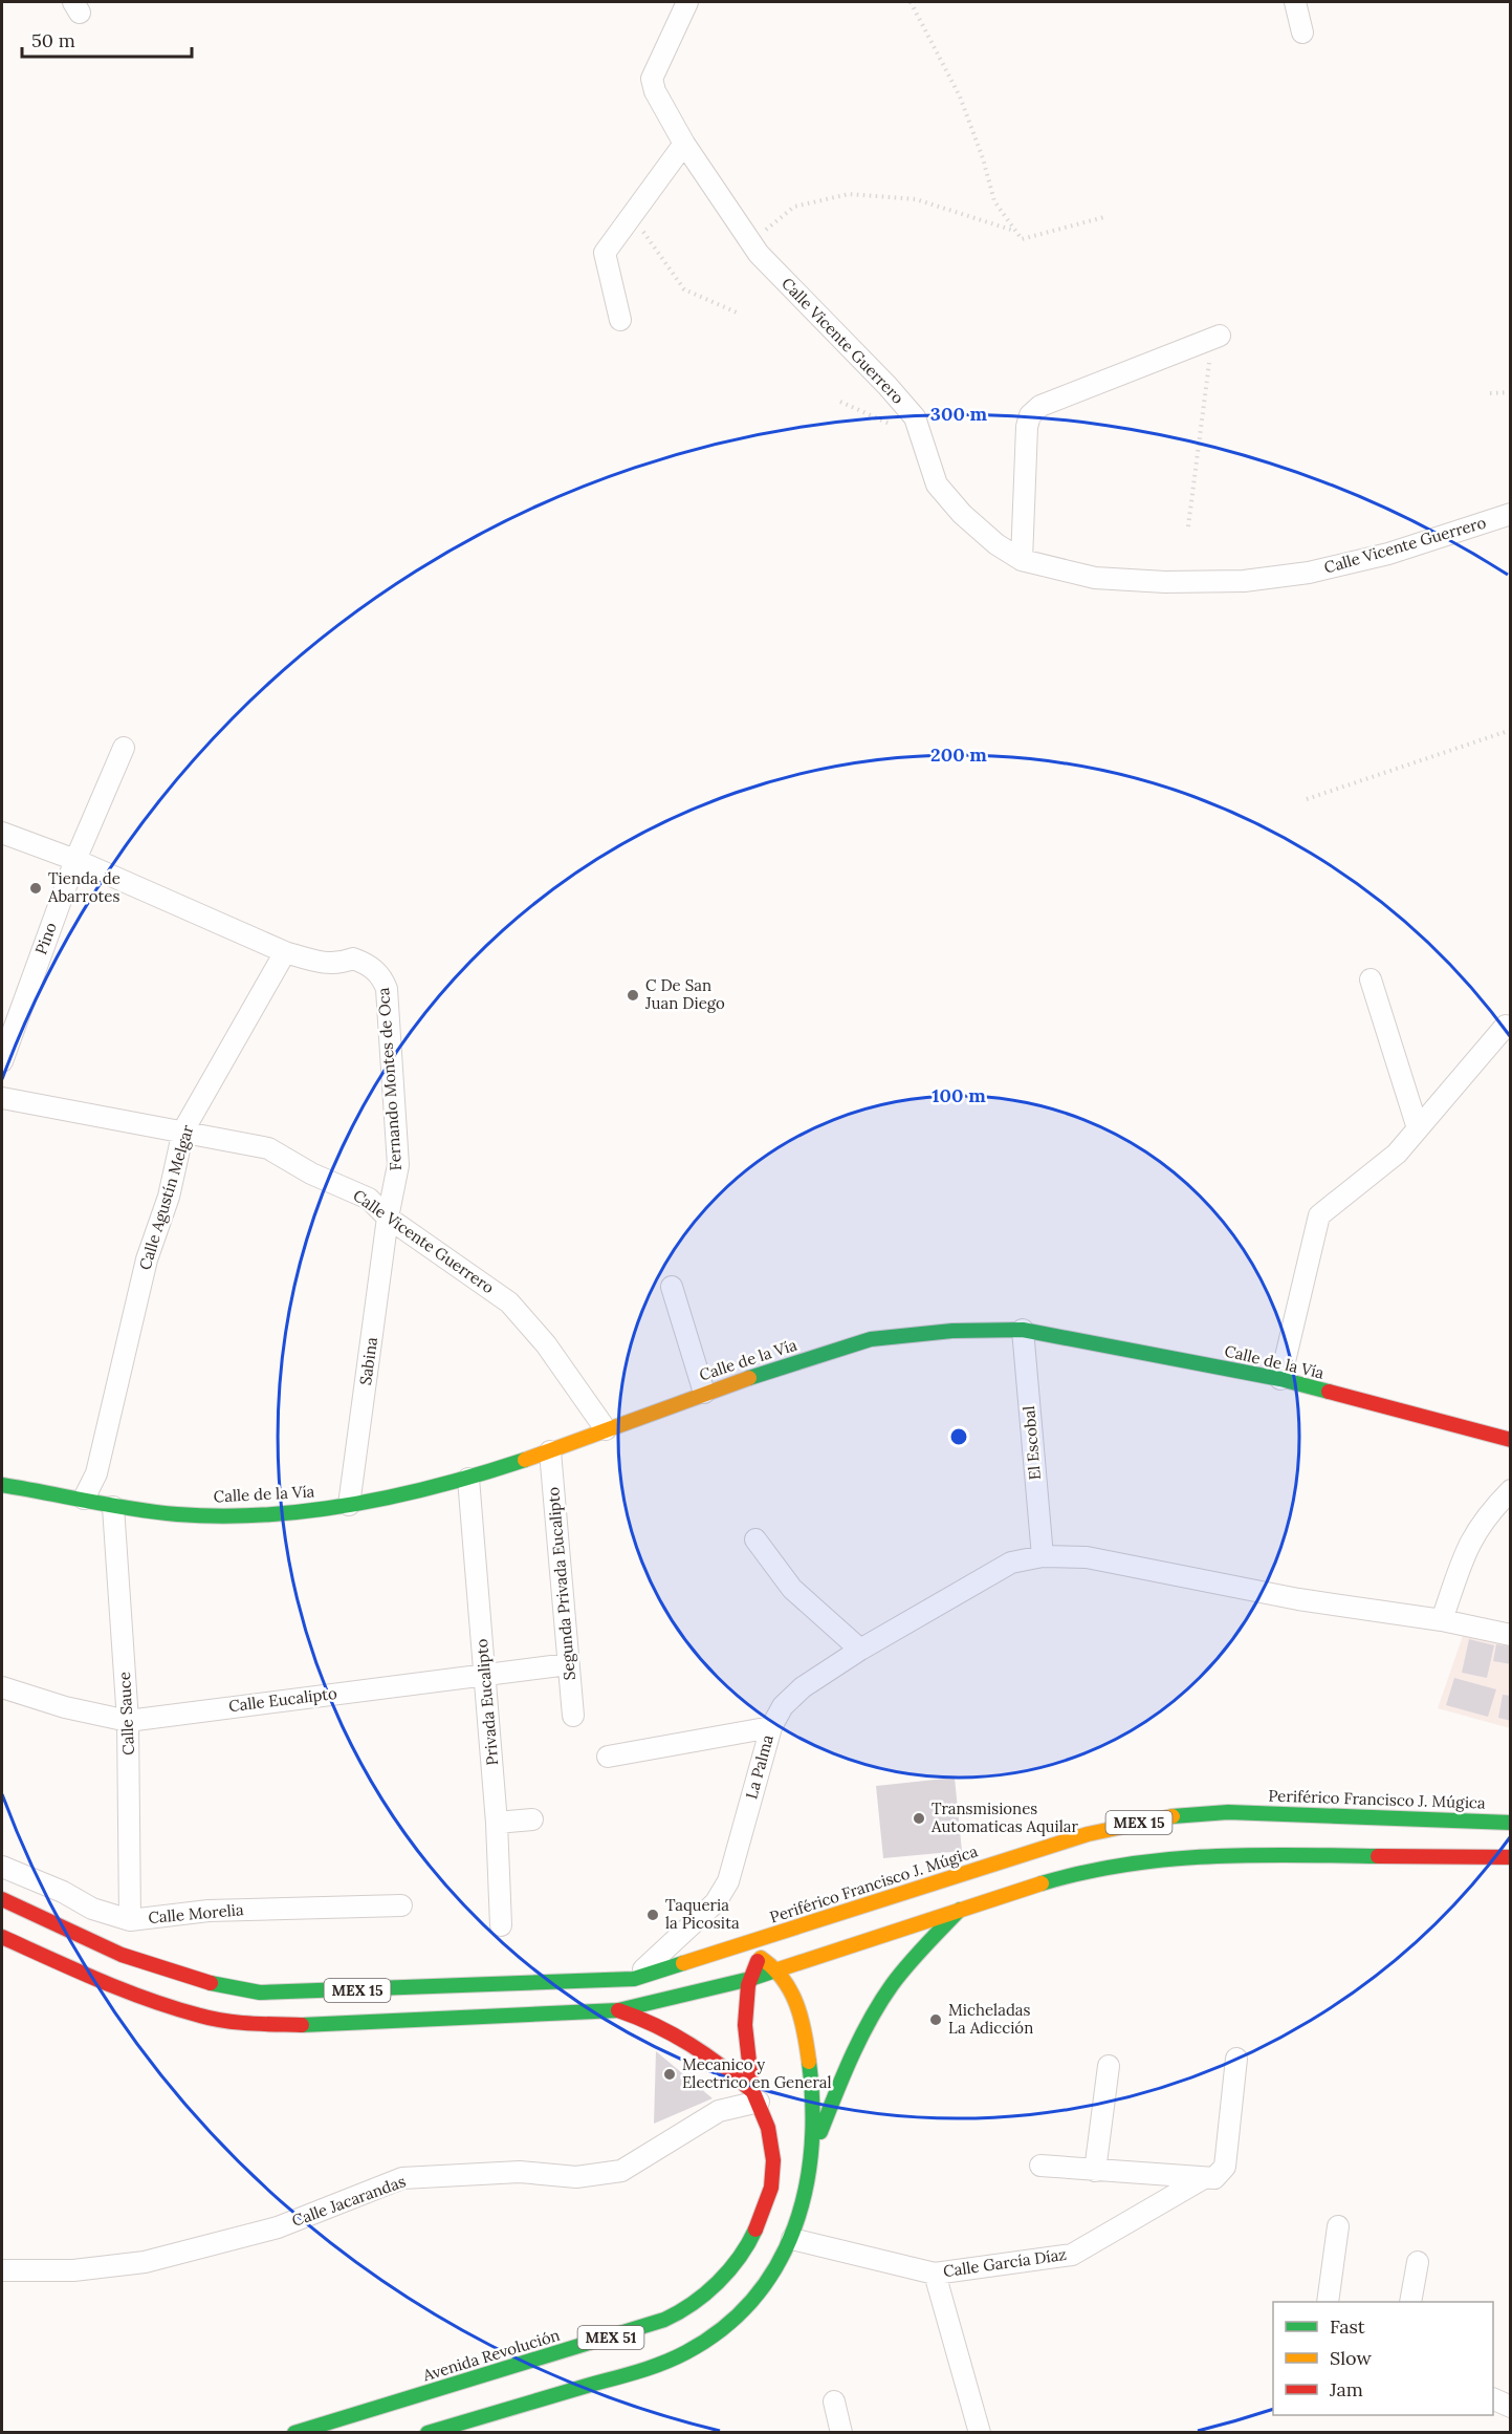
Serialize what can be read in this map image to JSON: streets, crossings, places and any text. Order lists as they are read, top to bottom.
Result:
{
  "streets": {
    "main road": [
      "Calle de la Vía",
      "Periférico Francisco J. Múgica",
      "MEX 15",
      "MEX 51",
      "Avenida Revolución"
    ],
    "street": [
      "Calle Vicente Guerrero",
      "Pino",
      "Fernando Montes de Oca",
      "Calle Agustín Melgar",
      "Sabina",
      "El Escobal",
      "Segunda Privada Eucalipto",
      "Calle Eucalipto",
      "Privada Eucalipto",
      "Calle Sauce",
      "La Palma",
      "Calle Morelia",
      "Calle Jacarandas",
      "Calle García Díaz"
    ]
  },
  "crossings": [
    ["Calle Vicente Guerrero", "Fernando Montes de Oca"],
    ["Calle Vicente Guerrero", "Calle Agustín Melgar"],
    ["Calle Vicente Guerrero", "Calle de la Vía"],
    ["Calle Vicente Guerrero", "Sabina"],
    ["Fernando Montes de Oca", "Calle Agustín Melgar"],
    ["Fernando Montes de Oca", "Sabina"],
    ["Calle Agustín Melgar", "Calle de la Vía"],
    ["Calle de la Vía", "Sabina"],
    ["Calle de la Vía", "El Escobal"],
    ["Calle de la Vía", "Segunda Privada Eucalipto"],
    ["Calle de la Vía", "Privada Eucalipto"],
    ["Calle de la Vía", "Calle Sauce"],
    ["El Escobal", "La Palma"],
    ["Segunda Privada Eucalipto", "Calle Eucalipto"],
    ["Calle Eucalipto", "Privada Eucalipto"],
    ["Calle Eucalipto", "Calle Sauce"],
    ["Calle Sauce", "Calle Morelia"],
    ["La Palma", "Periférico Francisco J. Múgica"],
    ["Periférico Francisco J. Múgica", "MEX 51"],
    ["Periférico Francisco J. Múgica", "Avenida Revolución"],
    ["MEX 15", "MEX 51"],
    ["MEX 15", "Avenida Revolución"],
    ["Calle Jacarandas", "Avenida Revolución"],
    ["Calle García Díaz", "MEX 51"],
    ["MEX 51", "Avenida Revolución"]
  ],
  "places": [
    "Tienda de Abarrotes",
    "C De San Juan Diego",
    "Transmisiones Automaticas Aquilar",
    "Taqueria la Picosita",
    "Micheladas La Adicción",
    "Mecanico y Electrico en General"
  ],
  "legend": ["Fast", "Slow", "Jam"],
  "scale_bar": "50 m",
  "rings": ["300 m", "200 m", "100 m"]
}
